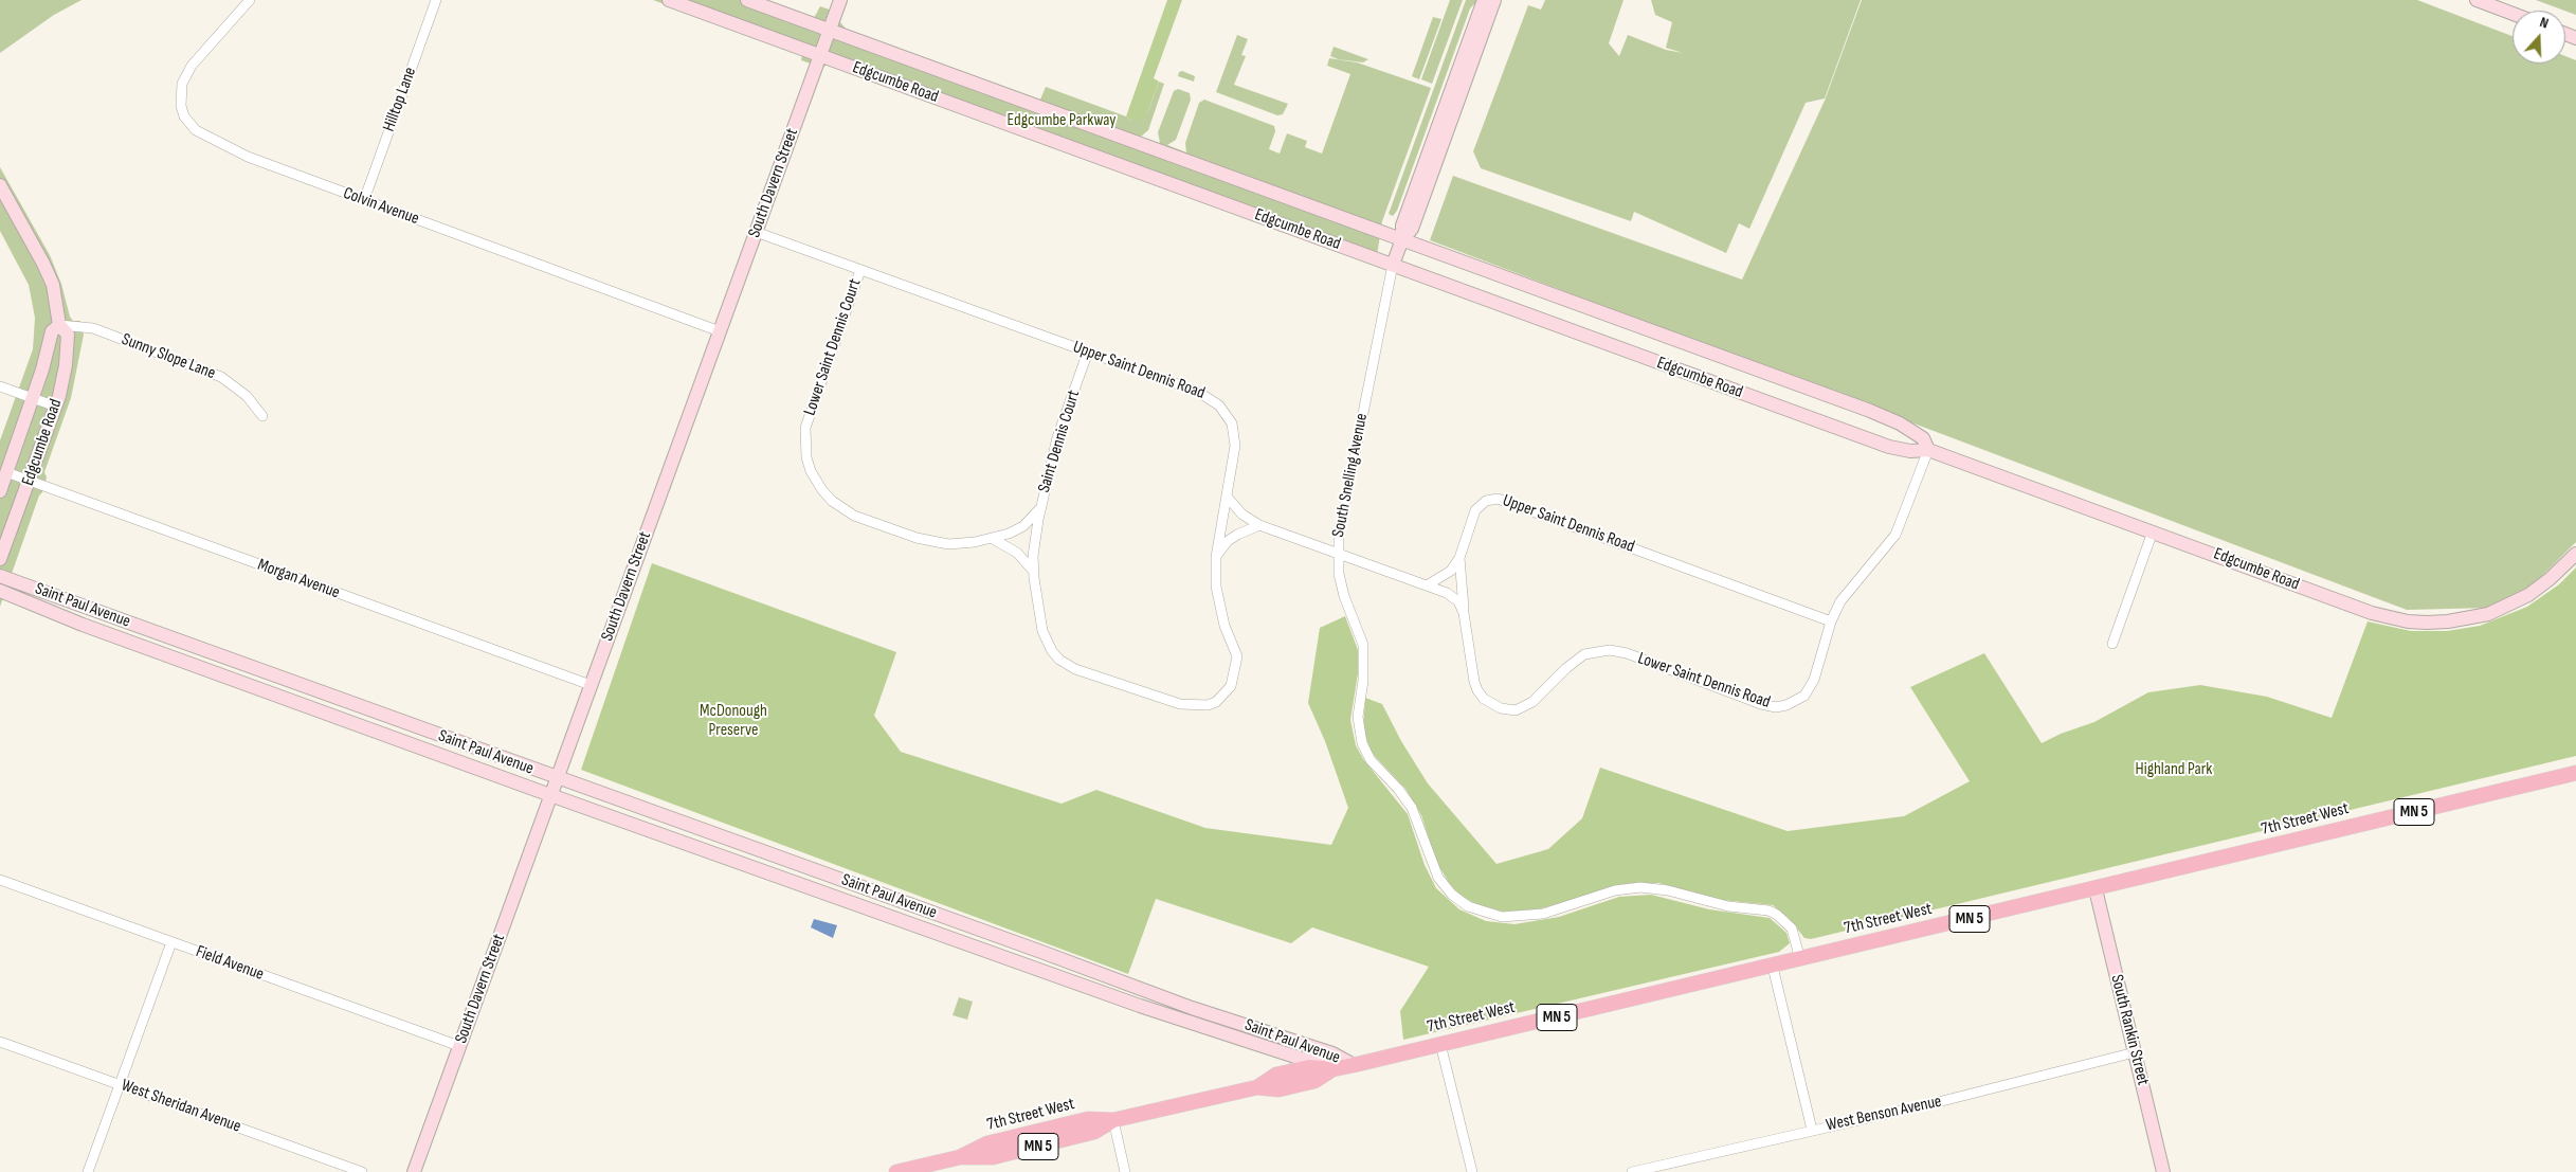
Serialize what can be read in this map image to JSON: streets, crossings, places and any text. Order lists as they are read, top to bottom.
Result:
{
  "streets": {
    "main road": ["MN 5", "7th Street West"],
    "street": [
      "Edgcumbe Road",
      "Hilltop Lane",
      "South Davern Street",
      "Colvin Avenue",
      "Lower Saint Dennis Court",
      "Sunny Slope Lane",
      "Upper Saint Dennis Road",
      "Saint Dennis Court",
      "South Snelling Avenue",
      "Morgan Avenue",
      "Saint Paul Avenue",
      "Lower Saint Dennis Road",
      "Field Avenue",
      "South Rankin Street",
      "West Sheridan Avenue",
      "West Benson Avenue"
    ]
  },
  "crossings": [
    ["Edgcumbe Road", "South Davern Street"],
    ["Edgcumbe Road", "Sunny Slope Lane"],
    ["Edgcumbe Road", "South Snelling Avenue"],
    ["Edgcumbe Road", "Morgan Avenue"],
    ["Edgcumbe Road", "Lower Saint Dennis Road"],
    ["Hilltop Lane", "Colvin Avenue"],
    ["South Davern Street", "Colvin Avenue"],
    ["South Davern Street", "Upper Saint Dennis Road"],
    ["South Davern Street", "Morgan Avenue"],
    ["South Davern Street", "Saint Paul Avenue"],
    ["South Davern Street", "Field Avenue"],
    ["Lower Saint Dennis Court", "Upper Saint Dennis Road"],
    ["Lower Saint Dennis Court", "Saint Dennis Court"],
    ["Upper Saint Dennis Road", "Saint Dennis Court"],
    ["Upper Saint Dennis Road", "Lower Saint Dennis Road"],
    ["South Snelling Avenue", "7th Street West"],
    ["Saint Paul Avenue", "7th Street West"],
    ["7th Street West", "South Rankin Street"],
    ["South Rankin Street", "West Benson Avenue"]
  ],
  "parks": ["Edgcumbe Parkway", "McDonough Preserve", "Highland Park"],
  "north": "top"
}
